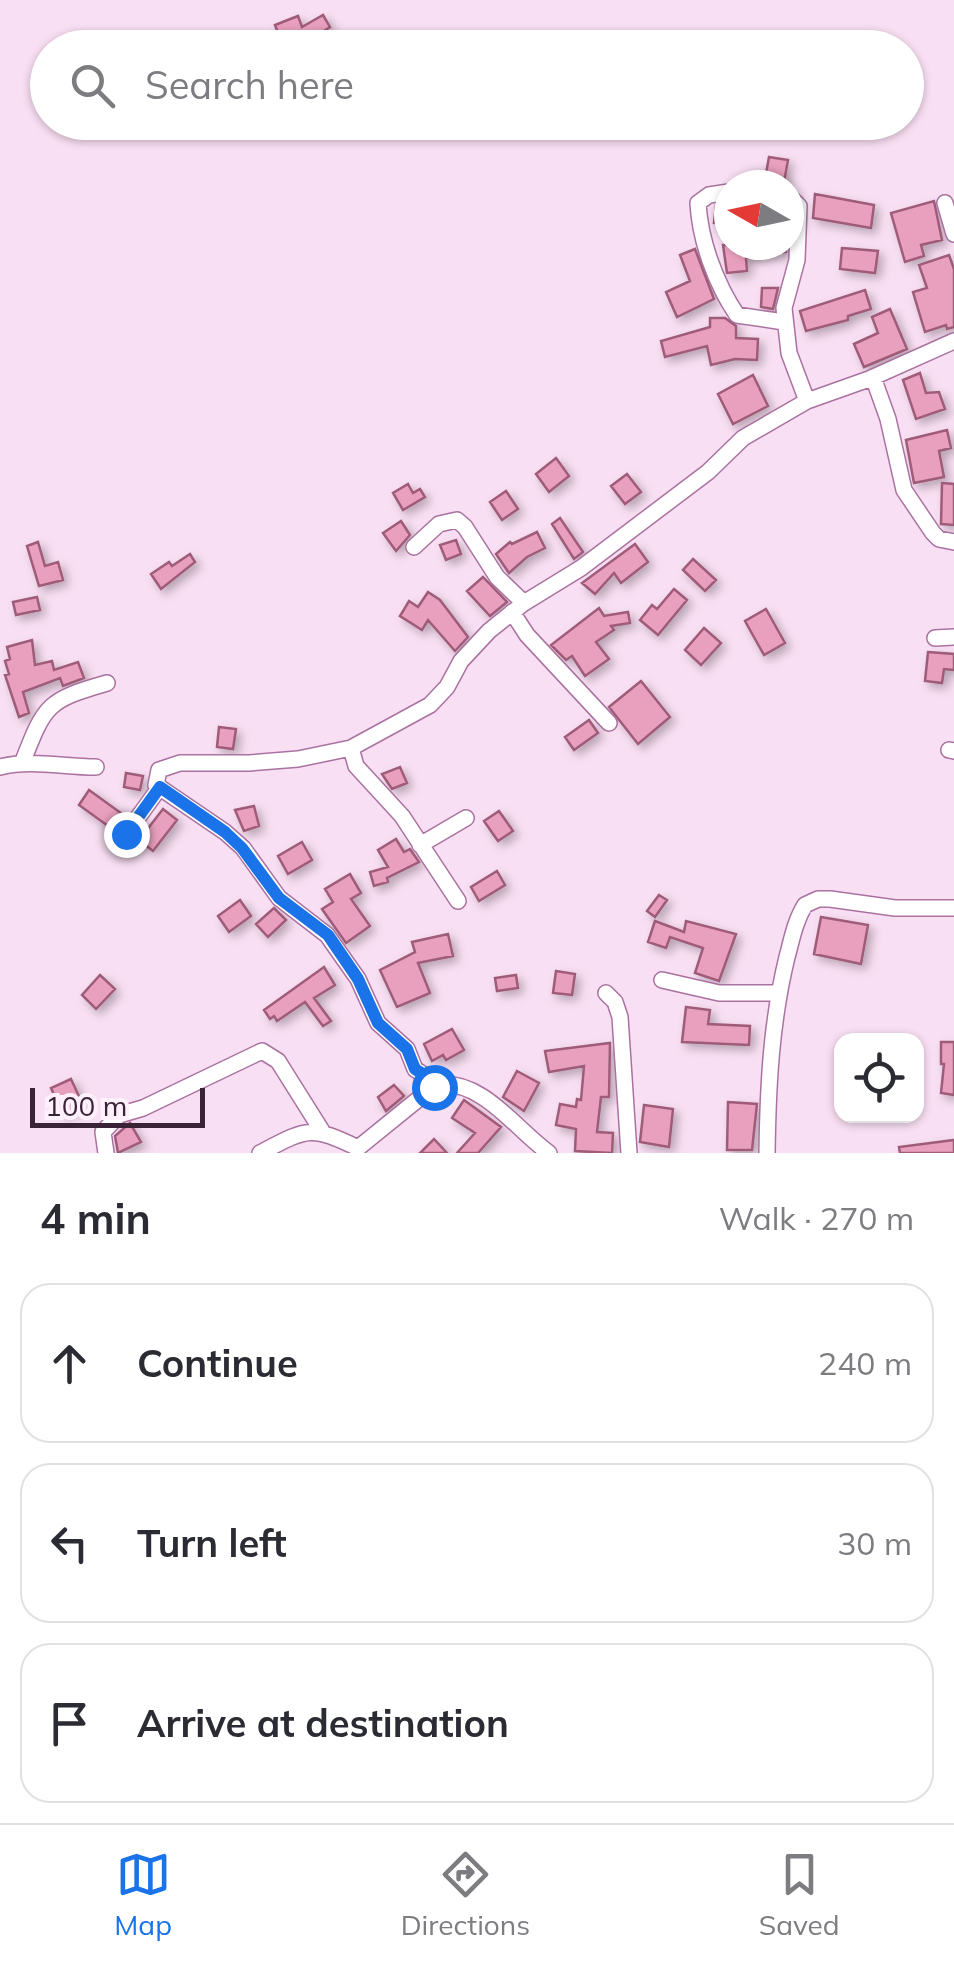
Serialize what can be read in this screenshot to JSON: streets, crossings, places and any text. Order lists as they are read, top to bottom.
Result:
{
  "scale_bar": "100 m",
  "north": "left",
  "page": {
    "search": "Search here",
    "scale": "100 m",
    "heading": ["4 min", "Walk · 270 m"],
    "list": [
      ["Continue", "240 m"],
      ["Turn left", "30 m"],
      "Arrive at destination"
    ],
    "nav": ["Map", "Directions", "Saved"]
  }
}
